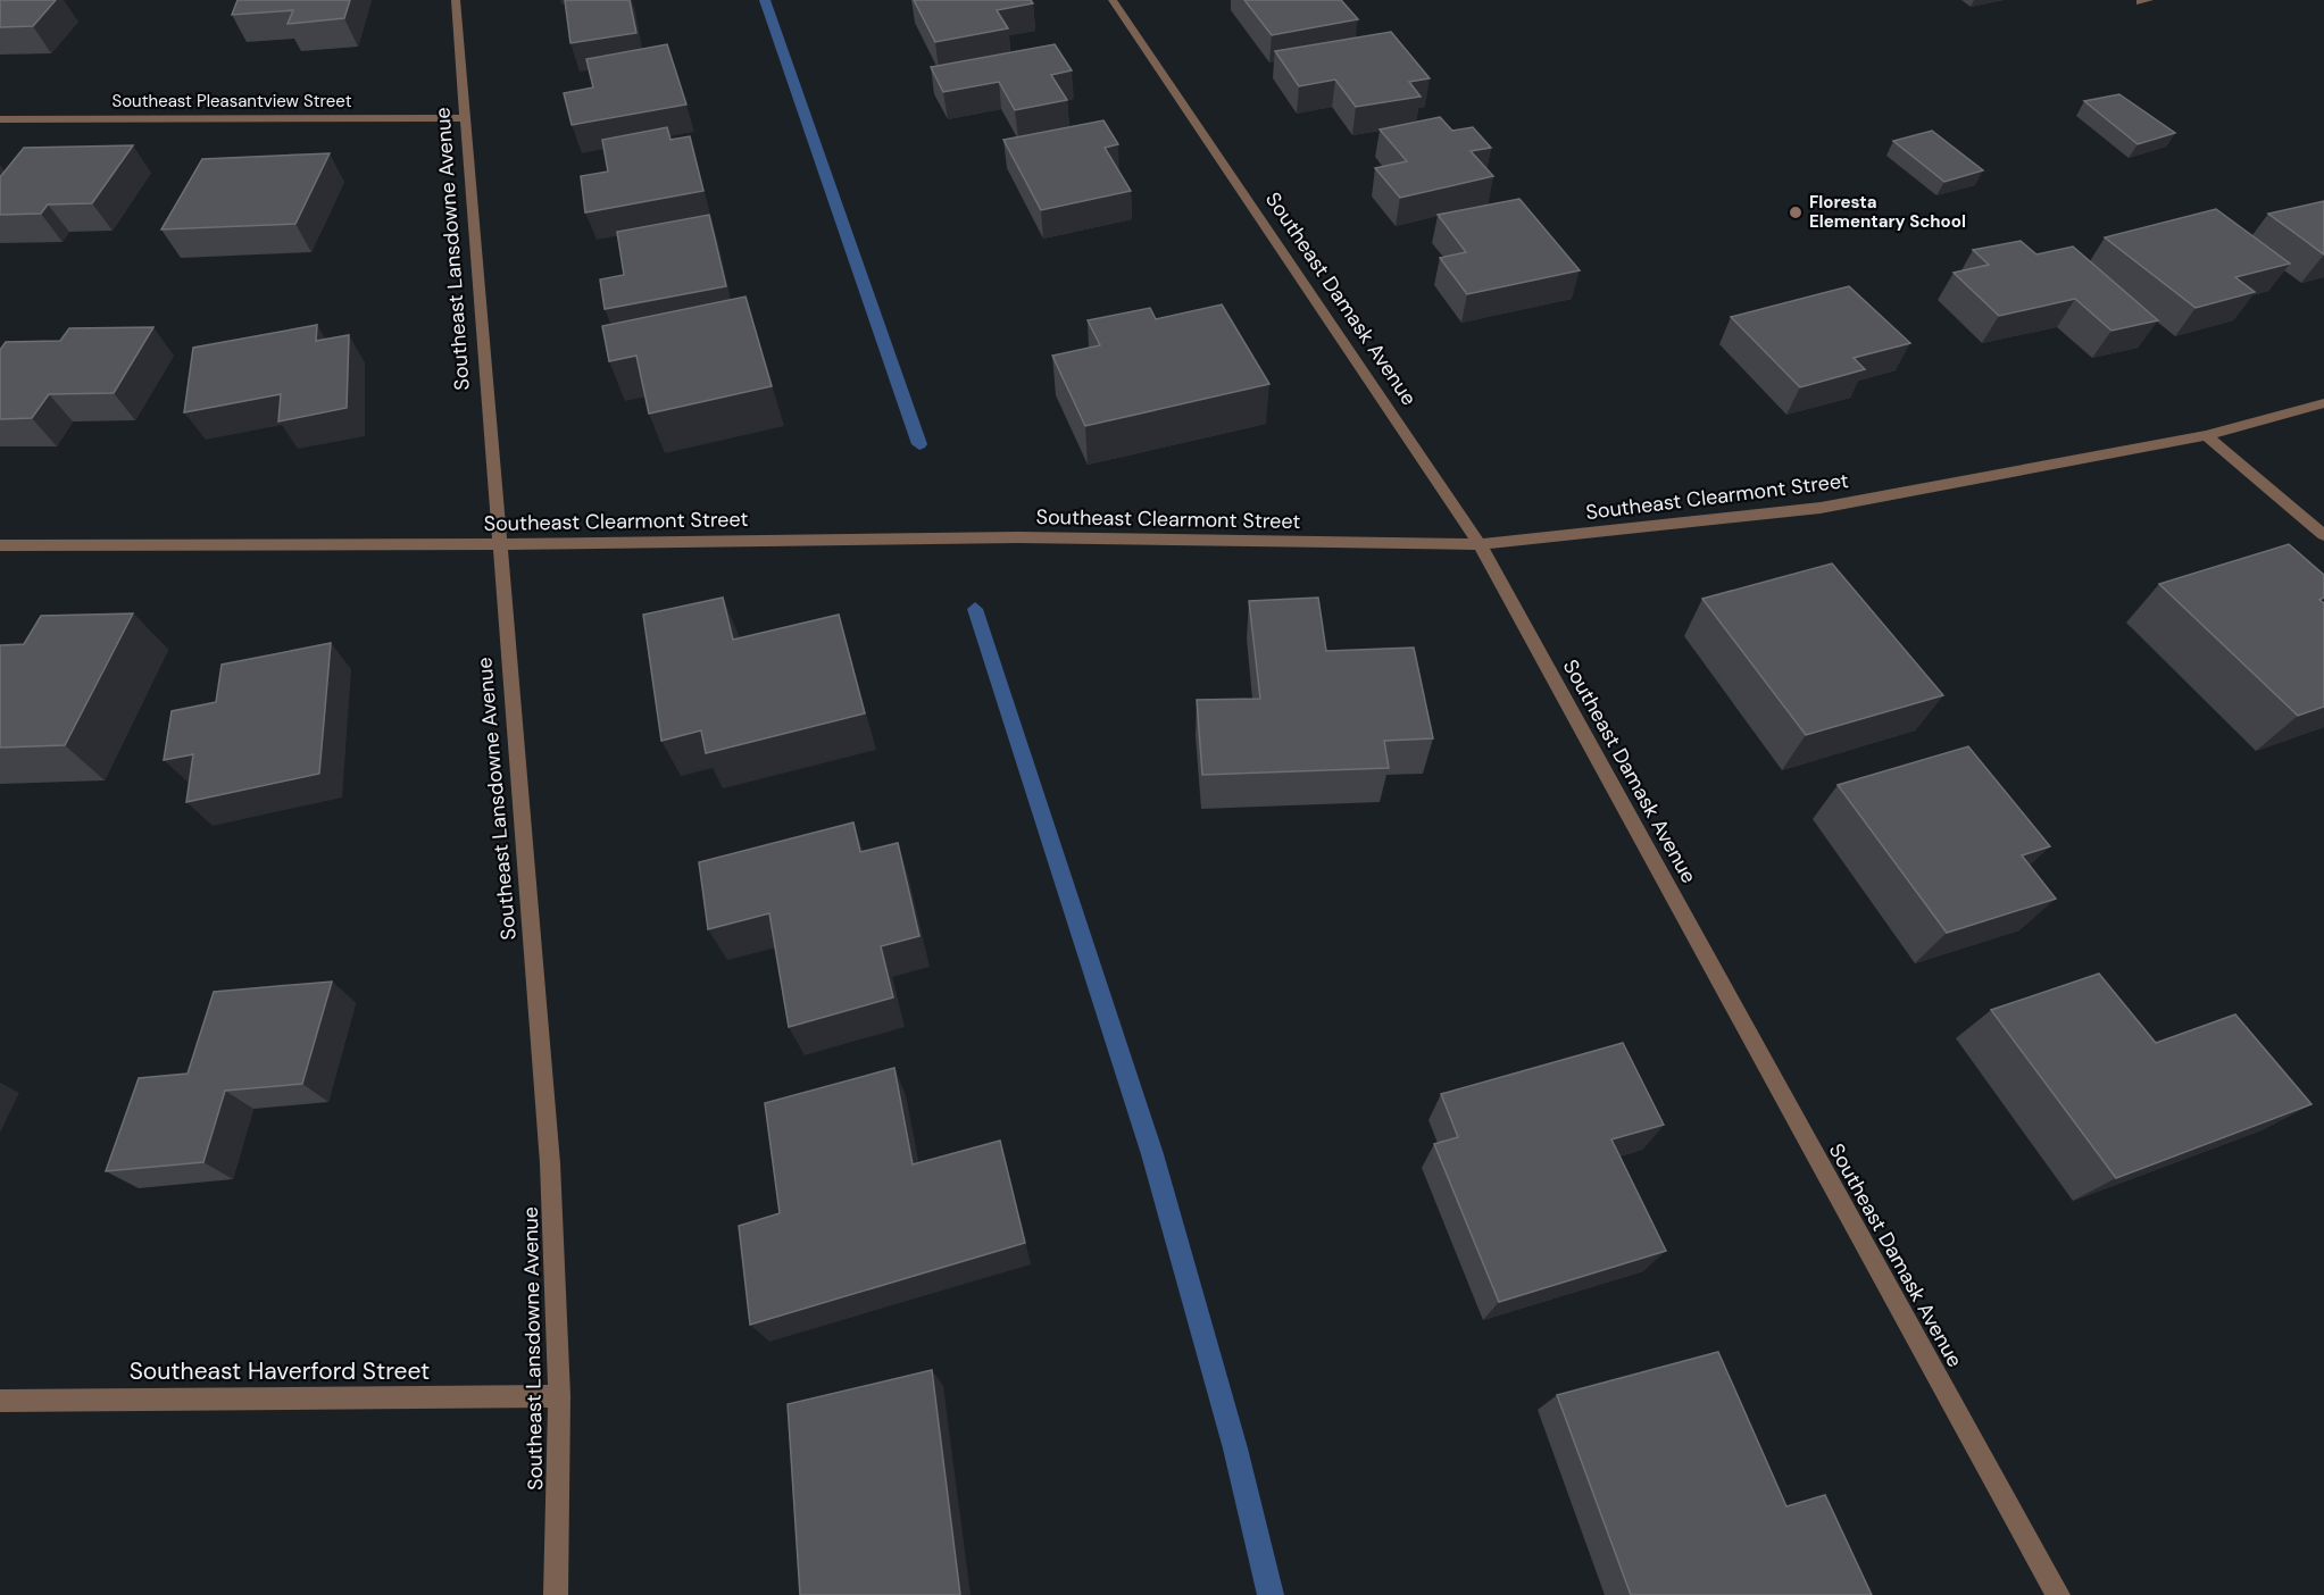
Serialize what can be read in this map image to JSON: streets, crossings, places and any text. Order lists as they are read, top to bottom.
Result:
{
  "streets": {
    "street": [
      "Southeast Pleasantview Street",
      "Southeast Lansdowne Avenue",
      "Southeast Damask Avenue",
      "Southeast Clearmont Street",
      "Southeast Haverford Street"
    ]
  },
  "crossings": [
    ["Southeast Pleasantview Street", "Southeast Lansdowne Avenue"],
    ["Southeast Lansdowne Avenue", "Southeast Clearmont Street"],
    ["Southeast Lansdowne Avenue", "Southeast Haverford Street"],
    ["Southeast Damask Avenue", "Southeast Clearmont Street"]
  ],
  "places": ["Floresta Elementary School"]
}
